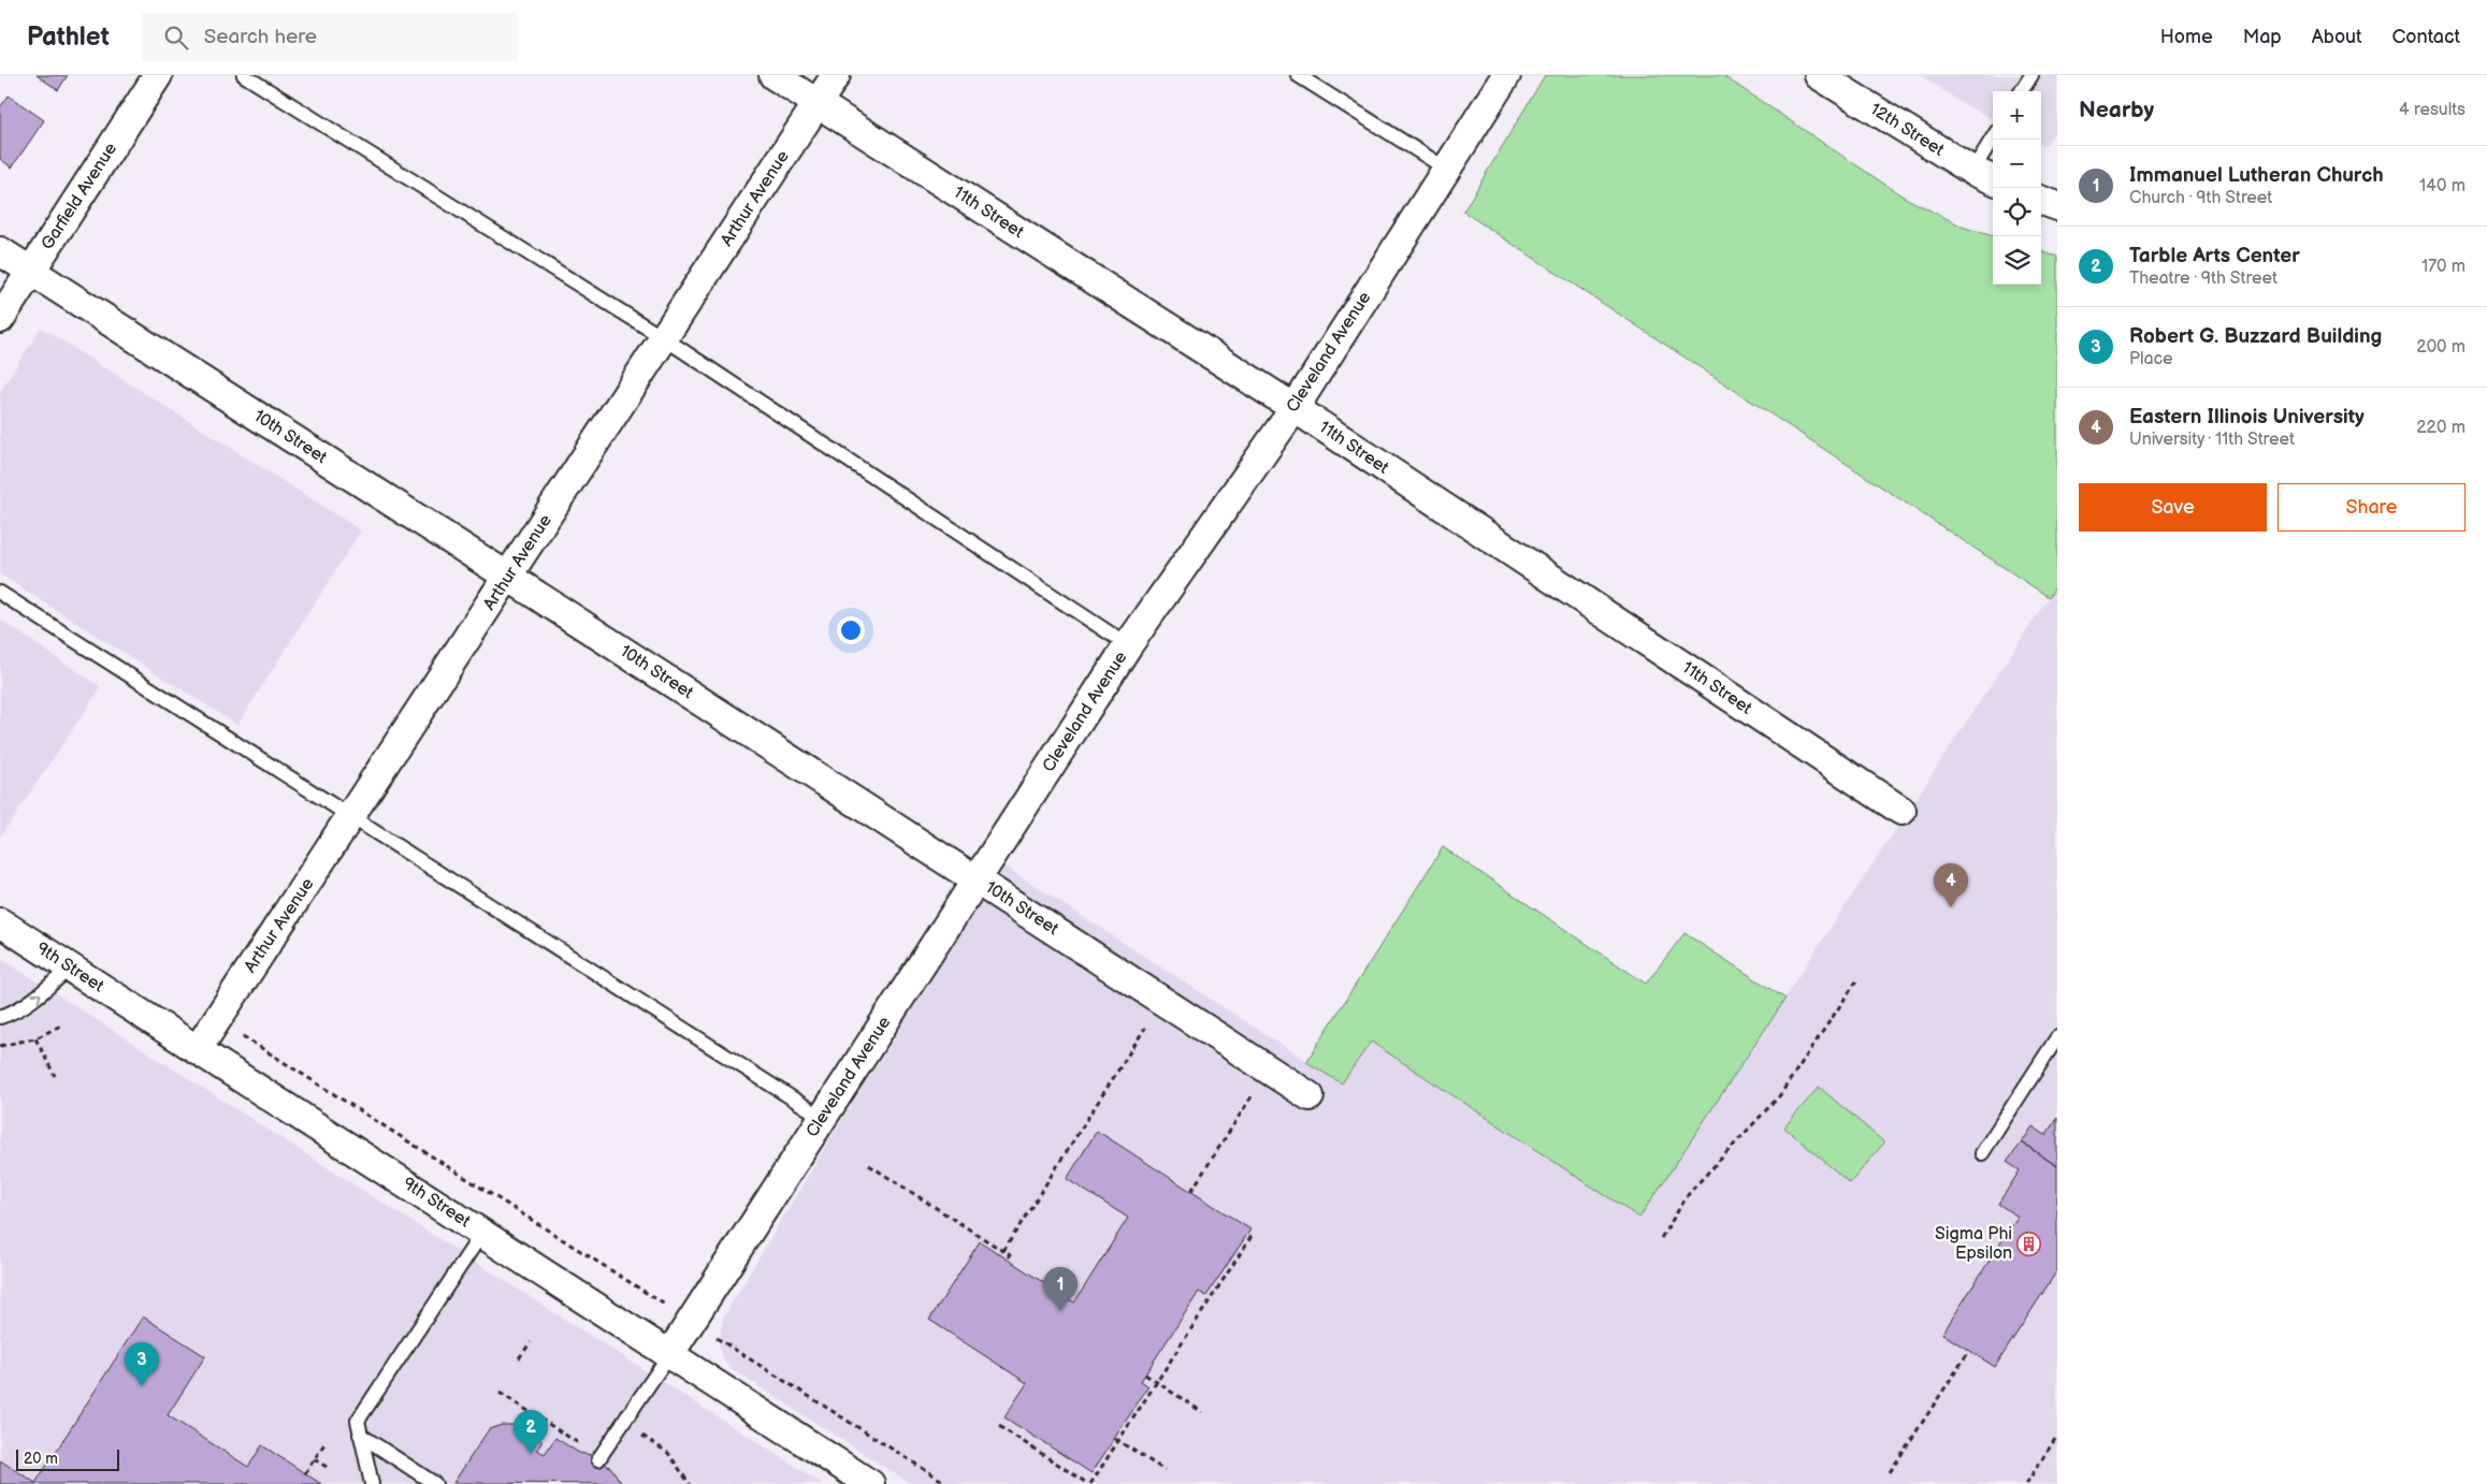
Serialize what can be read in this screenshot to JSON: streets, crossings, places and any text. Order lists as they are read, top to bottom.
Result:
{
  "streets": {
    "street": [
      "12th Street",
      "Garfield Avenue",
      "Arthur Avenue",
      "11th Street",
      "Cleveland Avenue",
      "10th Street",
      "9th Street"
    ]
  },
  "crossings": [
    ["Garfield Avenue", "10th Street"],
    ["Arthur Avenue", "11th Street"],
    ["Arthur Avenue", "10th Street"],
    ["Arthur Avenue", "9th Street"],
    ["11th Street", "Cleveland Avenue"],
    ["Cleveland Avenue", "10th Street"],
    ["Cleveland Avenue", "9th Street"]
  ],
  "places": {
    "building": ["Sigma Phi Epsilon"]
  },
  "scale_bar": "20 m",
  "page": {
    "header": "Pathlet",
    "search": "Search here",
    "nav": [
      "Home",
      "Map",
      "About",
      "Contact"
    ],
    "heading": ["Nearby", "4 results"],
    "map_buttons": ["+", "−"],
    "list": [
      {
        "mark": "1",
        "name": "Immanuel Lutheran Church",
        "note": "Church · 9th Street",
        "value": "140 m"
      },
      {
        "mark": "2",
        "name": "Tarble Arts Center",
        "note": "Theatre · 9th Street",
        "value": "170 m"
      },
      {
        "mark": "3",
        "name": "Robert G. Buzzard Building",
        "note": "Place",
        "value": "200 m"
      },
      {
        "mark": "4",
        "name": "Eastern Illinois University",
        "note": "University · 11th Street",
        "value": "220 m"
      }
    ],
    "buttons": ["Save", "Share"],
    "pins": [
      "4",
      "1",
      "3",
      "2"
    ],
    "scale": "20 m"
  }
}
